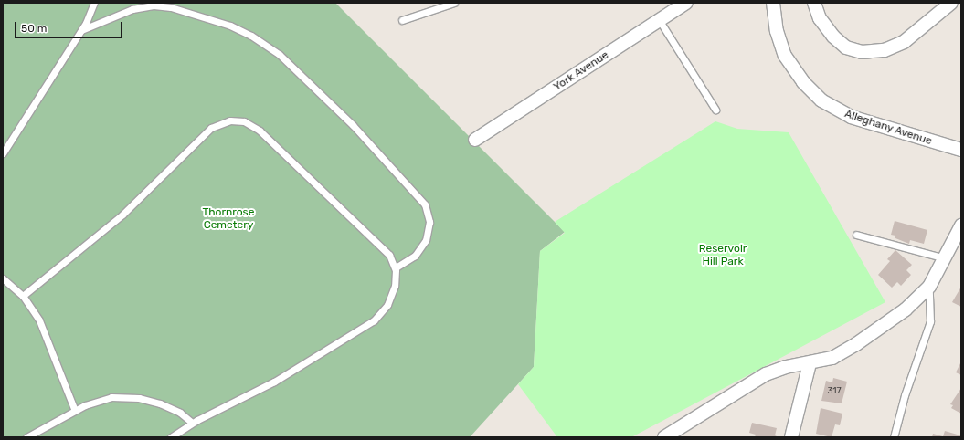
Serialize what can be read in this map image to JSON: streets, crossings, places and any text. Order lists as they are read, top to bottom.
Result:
{
  "streets": {
    "street": ["York Avenue", "Alleghany Avenue"]
  },
  "parks": ["Thornrose Cemetery", "Reservoir Hill Park"],
  "house_numbers": ["317"],
  "scale_bar": "50 m"
}
